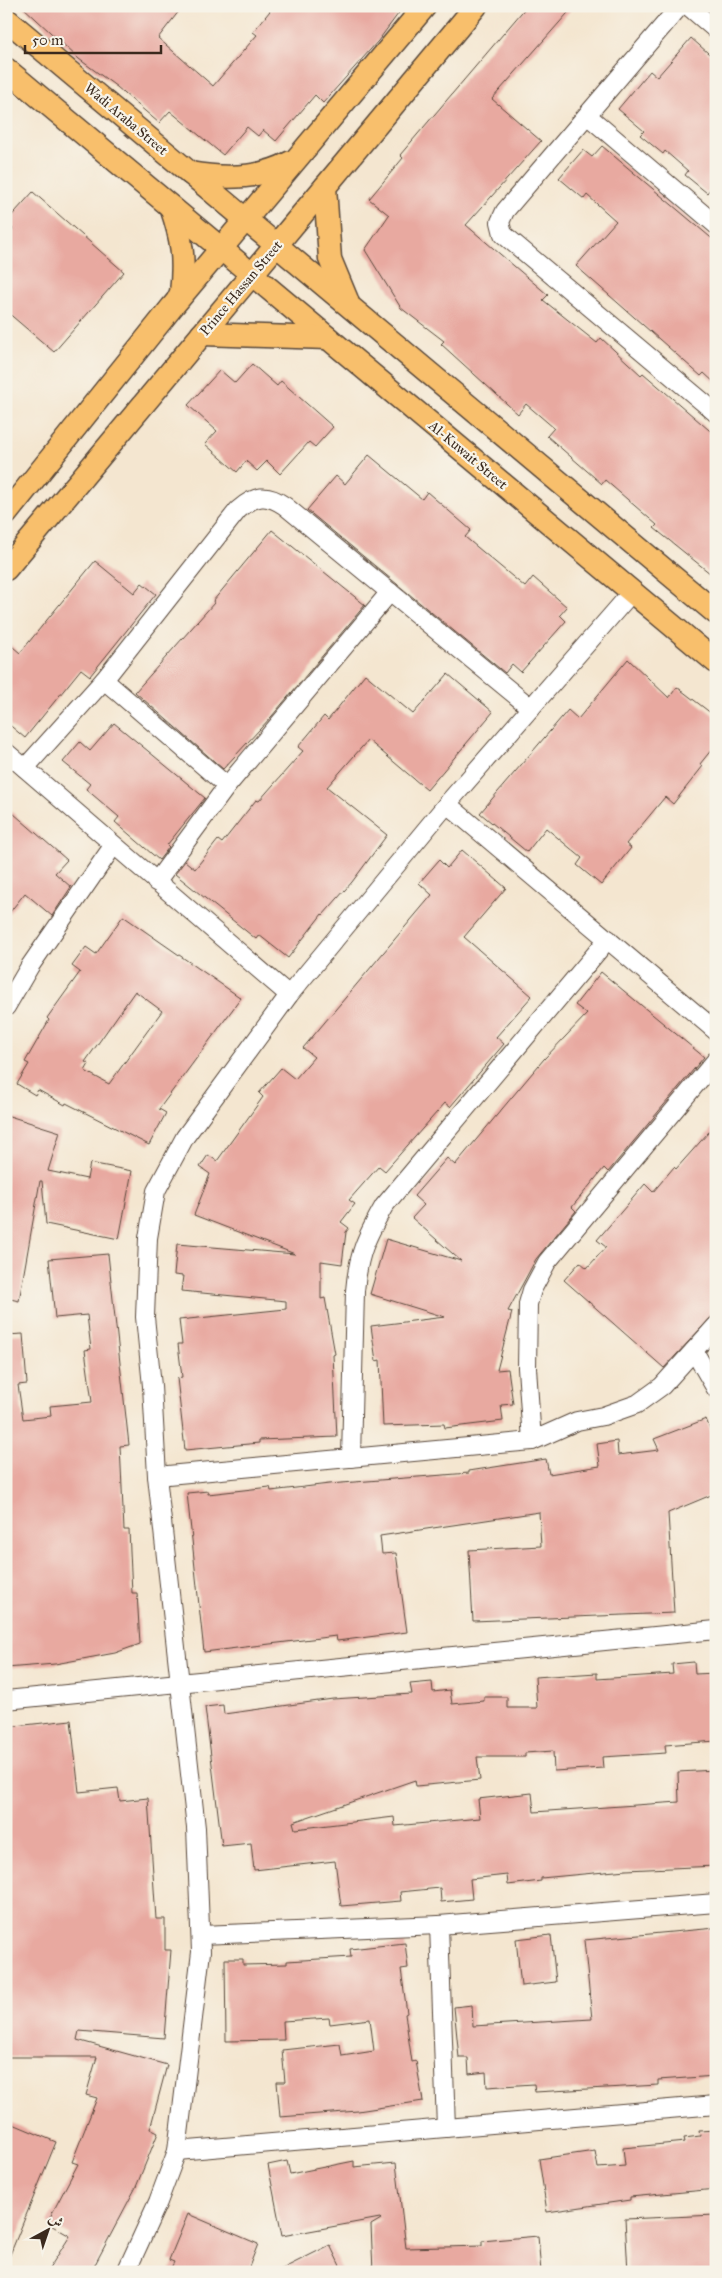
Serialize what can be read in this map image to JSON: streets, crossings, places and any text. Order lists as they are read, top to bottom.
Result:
{
  "streets": {
    "main road": ["Wadi Araba Street", "Prince Hassan Street", "Al-Kuwait Street"]
  },
  "crossings": [
    ["Prince Hassan Street", "Al-Kuwait Street"]
  ],
  "scale_bar": "50 m",
  "north": "top right"
}
